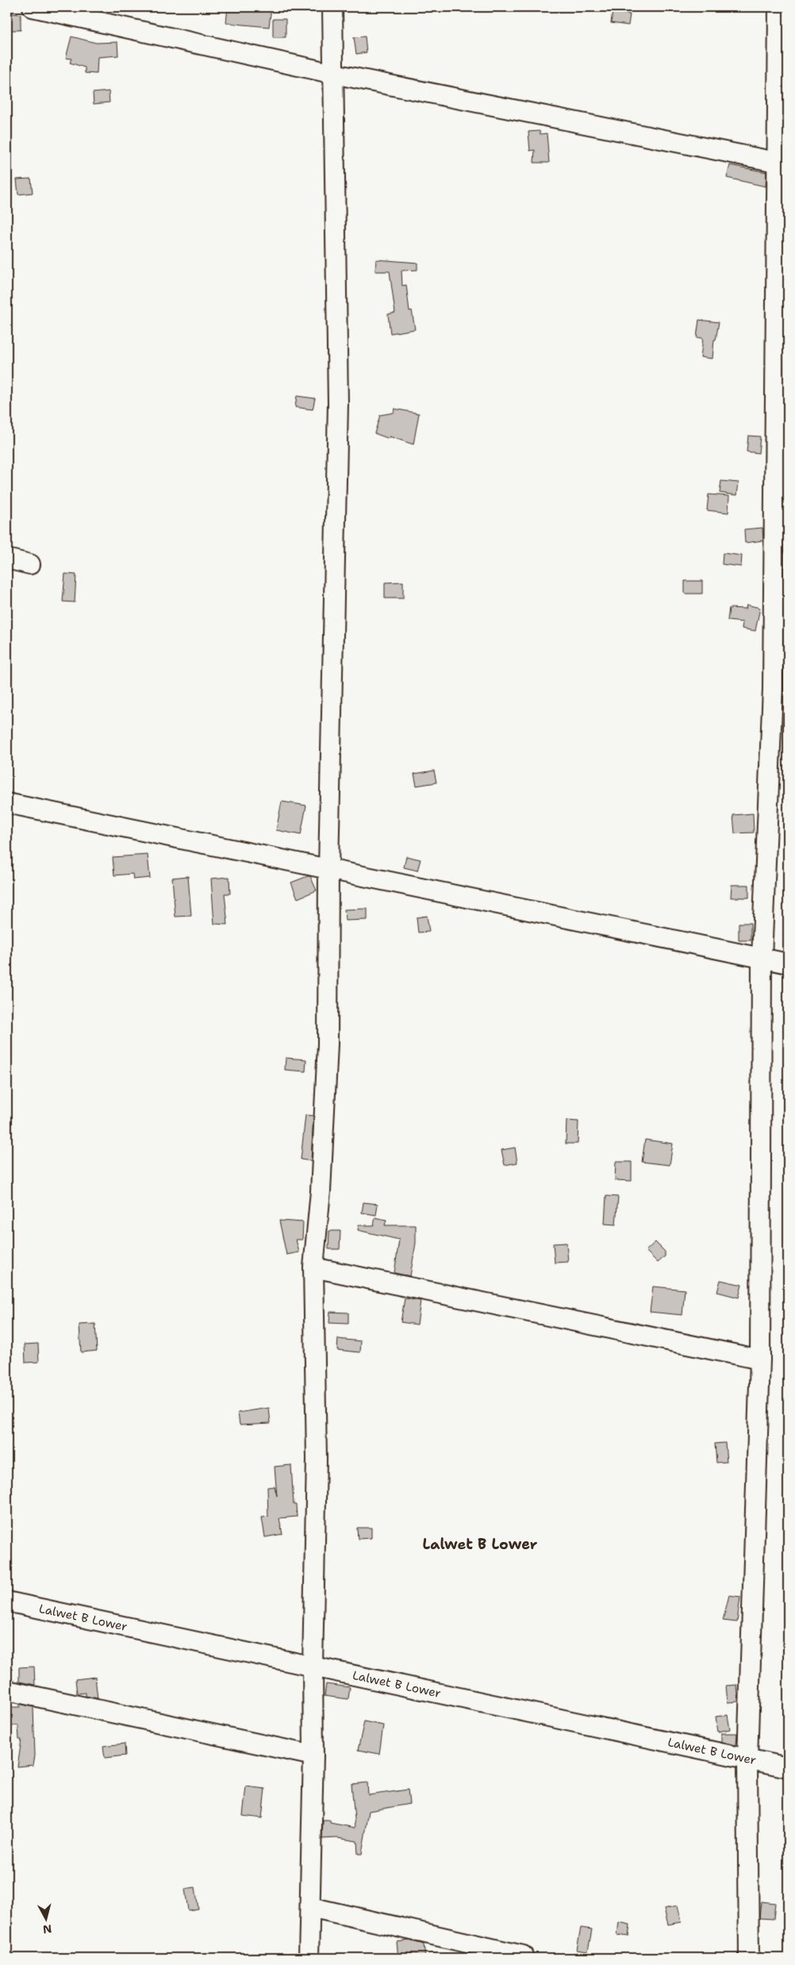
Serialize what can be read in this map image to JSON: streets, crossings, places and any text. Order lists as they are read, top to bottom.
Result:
{
  "streets": {
    "street": ["Lalwet B Lower"]
  },
  "districts": ["Lalwet B Lower"],
  "north": "bottom"
}
